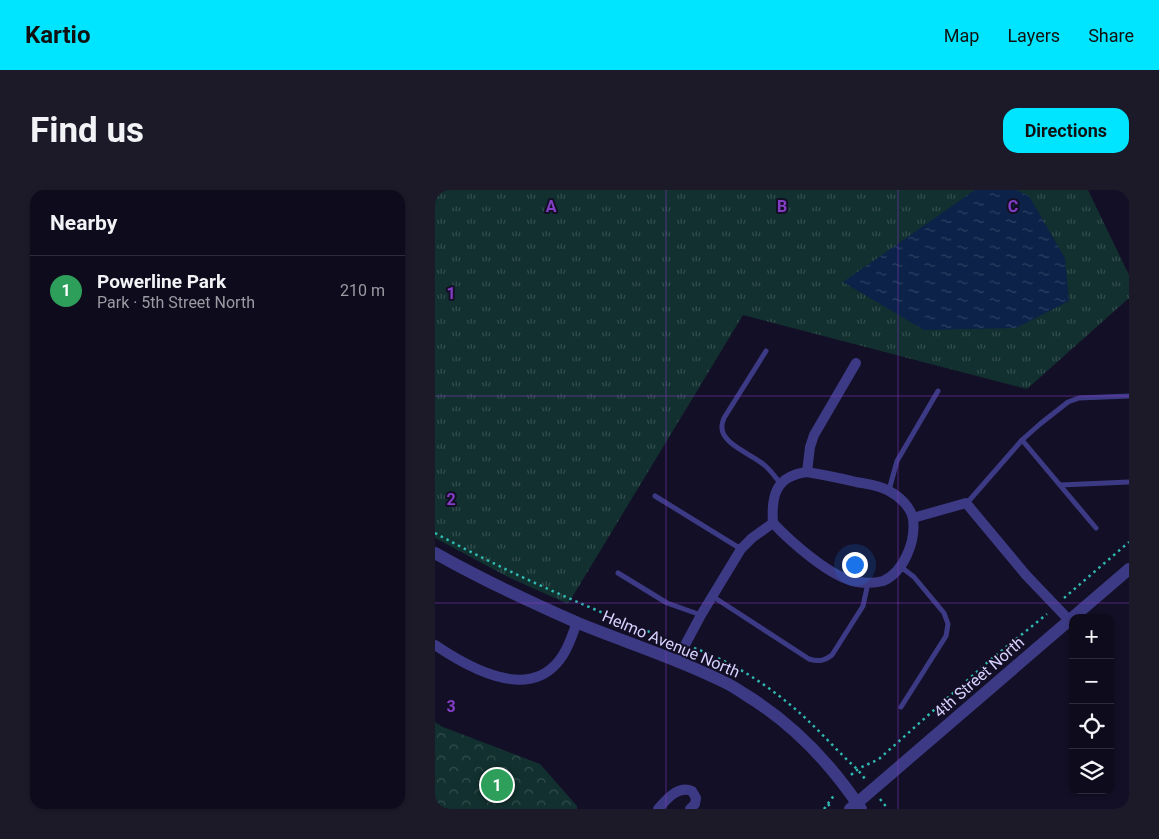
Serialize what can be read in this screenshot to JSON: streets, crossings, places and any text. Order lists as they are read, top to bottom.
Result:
{
  "streets": {
    "street": ["Helmo Avenue North", "4th Street North"]
  },
  "crossings": [
    ["Helmo Avenue North", "4th Street North"]
  ],
  "page": {
    "header": "Kartio",
    "nav": ["Map", "Layers", "Share"],
    "buttons": "Directions",
    "title": "Find us",
    "heading": "Nearby",
    "list": [
      {
        "mark": "1",
        "name": "Powerline Park",
        "note": "Park · 5th Street North",
        "value": "210 m"
      }
    ],
    "map_buttons": ["+", "−"],
    "pins": "1"
  },
  "grid": {
    "columns": ["A", "B", "C"],
    "rows": ["1", "2", "3"]
  }
}
